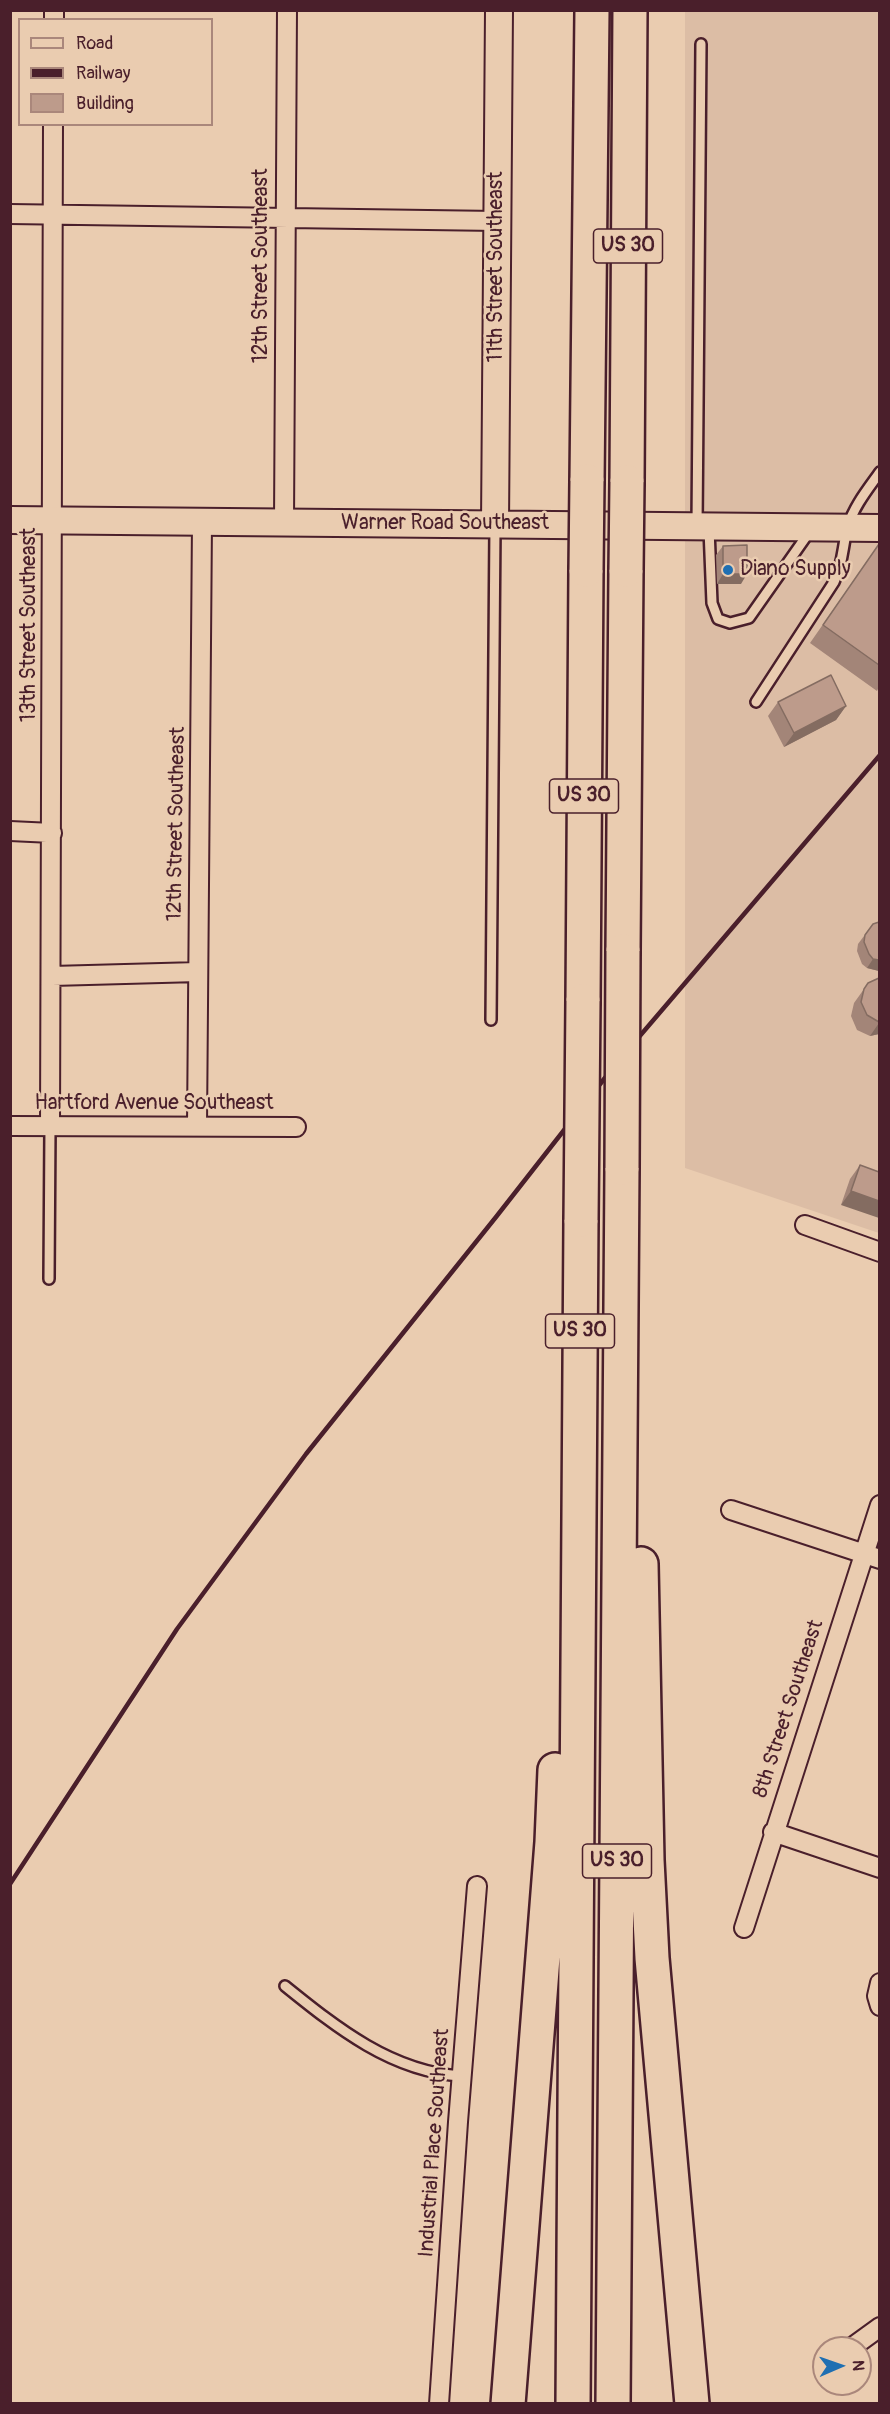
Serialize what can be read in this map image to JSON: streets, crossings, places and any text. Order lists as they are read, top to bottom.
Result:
{
  "streets": {
    "highway": ["US 30"],
    "street": [
      "12th Street Southeast",
      "11th Street Southeast",
      "Warner Road Southeast",
      "13th Street Southeast",
      "Hartford Avenue Southeast",
      "8th Street Southeast",
      "Industrial Place Southeast"
    ]
  },
  "crossings": [
    ["12th Street Southeast", "Warner Road Southeast"],
    ["12th Street Southeast", "Hartford Avenue Southeast"],
    ["11th Street Southeast", "Warner Road Southeast"],
    ["Warner Road Southeast", "13th Street Southeast"],
    ["13th Street Southeast", "Hartford Avenue Southeast"]
  ],
  "places": ["Diano Supply"],
  "legend": ["Road", "Railway", "Building"],
  "north": "right"
}
